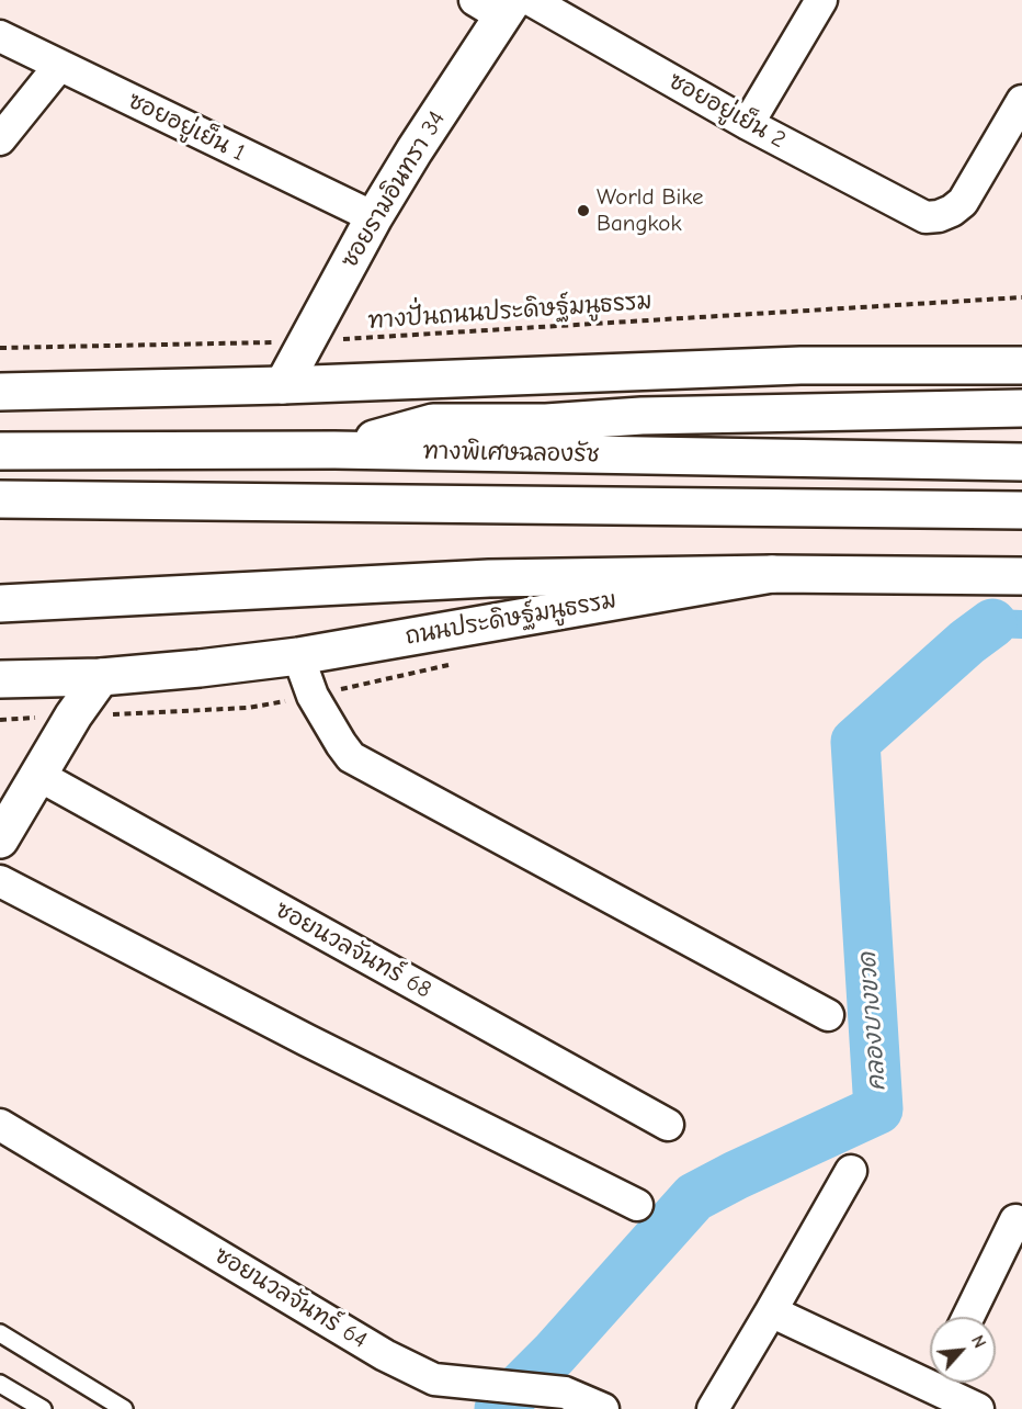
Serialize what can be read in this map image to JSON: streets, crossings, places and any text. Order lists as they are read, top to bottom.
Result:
{
  "streets": {
    "main road": ["ซอยรามอินทรา 34", "ทางพิเศษฉลองรัช", "ถนนประดิษฐ์มนูธรรม"],
    "street": [
      "ซอยอยู่เย็น 2",
      "ซอยอยู่เย็น 1",
      "ซอยนวลจันทร์ 68",
      "ซอยนวลจันทร์ 64"
    ],
    "path": ["ทางปั่นถนนประดิษฐ์มนูธรรม"]
  },
  "crossings": [
    ["ซอยอยู่เย็น 2", "ซอยรามอินทรา 34"],
    ["ซอยอยู่เย็น 1", "ซอยรามอินทรา 34"],
    ["ซอยรามอินทรา 34", "ทางปั่นถนนประดิษฐ์มนูธรรม"]
  ],
  "water": ["คลองบางขวด"],
  "places": ["World Bike Bangkok"],
  "north": "top right"
}
